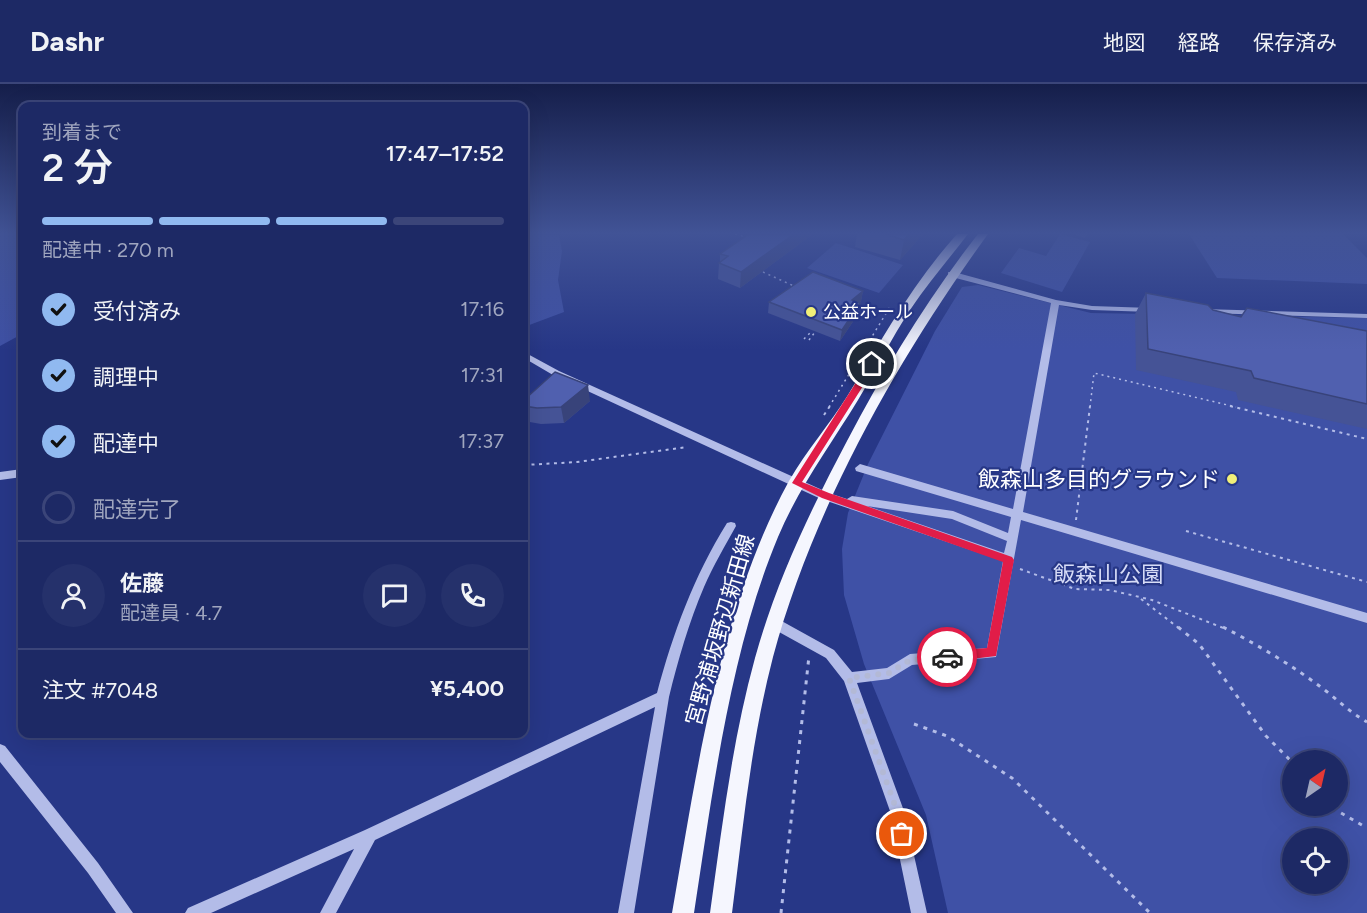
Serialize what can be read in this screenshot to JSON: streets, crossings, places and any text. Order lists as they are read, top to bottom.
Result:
{
  "streets": {
    "main road": ["宮野浦坂野辺新田線"]
  },
  "parks": ["飯森山公園"],
  "places": ["公益ホール", "飯森山多目的グラウンド"],
  "north": "top right",
  "page": {
    "header": "Dashr",
    "nav": ["地図", "経路", "保存済み"],
    "heading": ["2 分", "到着まで", "17:47–17:52"],
    "panel": [
      "佐藤",
      "配達員 · 4.7",
      "注文 #7048",
      "¥5,400"
    ],
    "bar": "配達中 · 270 m",
    "list": [
      ["受付済み", "17:16"],
      ["調理中", "17:31"],
      ["配達中", "17:37"],
      "配達完了"
    ]
  }
}
